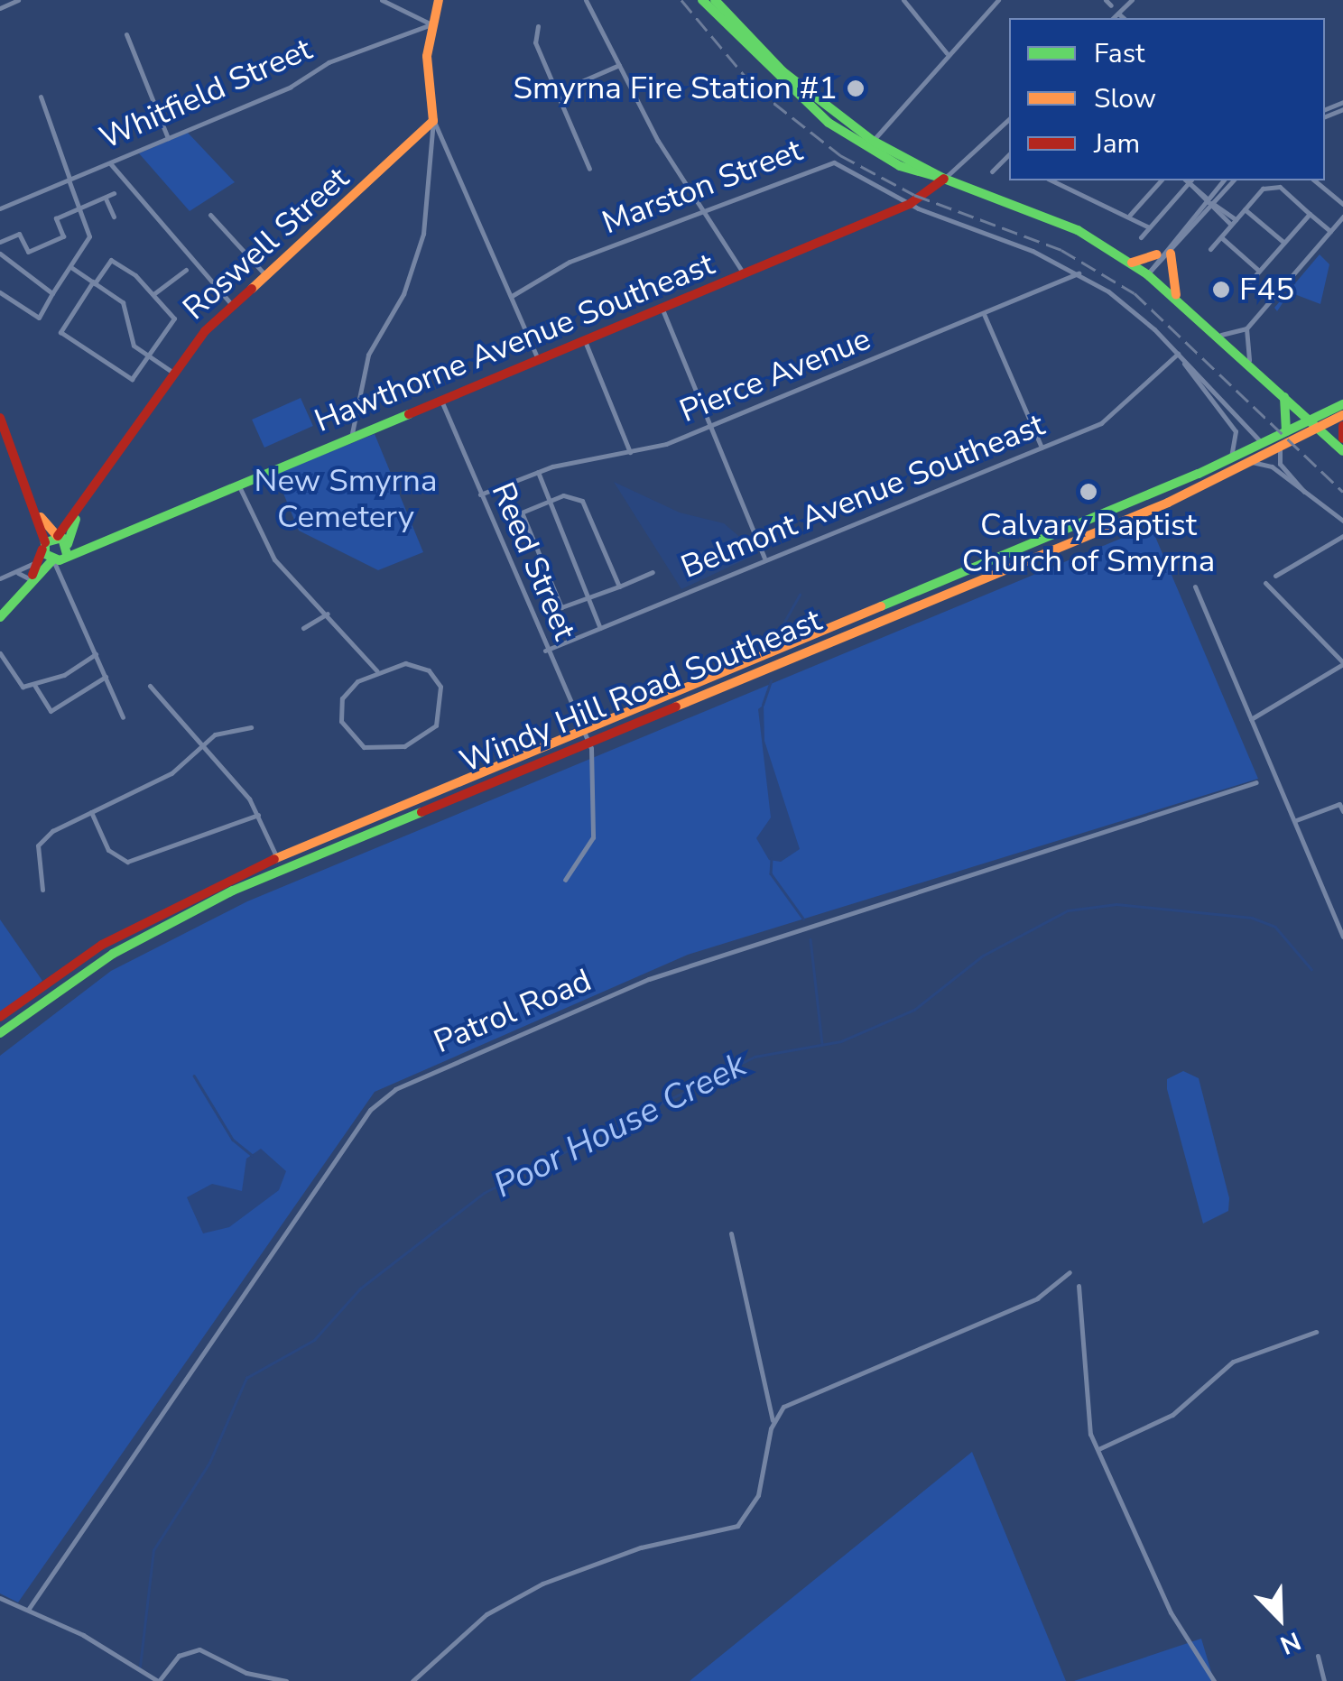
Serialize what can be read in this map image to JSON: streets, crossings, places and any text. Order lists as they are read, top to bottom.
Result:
{
  "streets": {
    "main road": ["Roswell Street", "Hawthorne Avenue Southeast", "Windy Hill Road Southeast"],
    "street": [
      "Whitfield Street",
      "Marston Street",
      "Pierce Avenue",
      "Belmont Avenue Southeast",
      "Reed Street",
      "Patrol Road"
    ]
  },
  "crossings": [
    ["Marston Street", "Hawthorne Avenue Southeast"],
    ["Marston Street", "Pierce Avenue"],
    ["Marston Street", "Belmont Avenue Southeast"],
    ["Roswell Street", "Hawthorne Avenue Southeast"],
    ["Hawthorne Avenue Southeast", "Reed Street"],
    ["Pierce Avenue", "Reed Street"],
    ["Belmont Avenue Southeast", "Reed Street"],
    ["Reed Street", "Windy Hill Road Southeast"]
  ],
  "water": ["Poor House Creek"],
  "parks": ["New Smyrna Cemetery"],
  "places": ["Smyrna Fire Station #1", "F45", "Calvary Baptist Church of Smyrna"],
  "legend": ["Fast", "Slow", "Jam"],
  "north": "bottom right"
}
